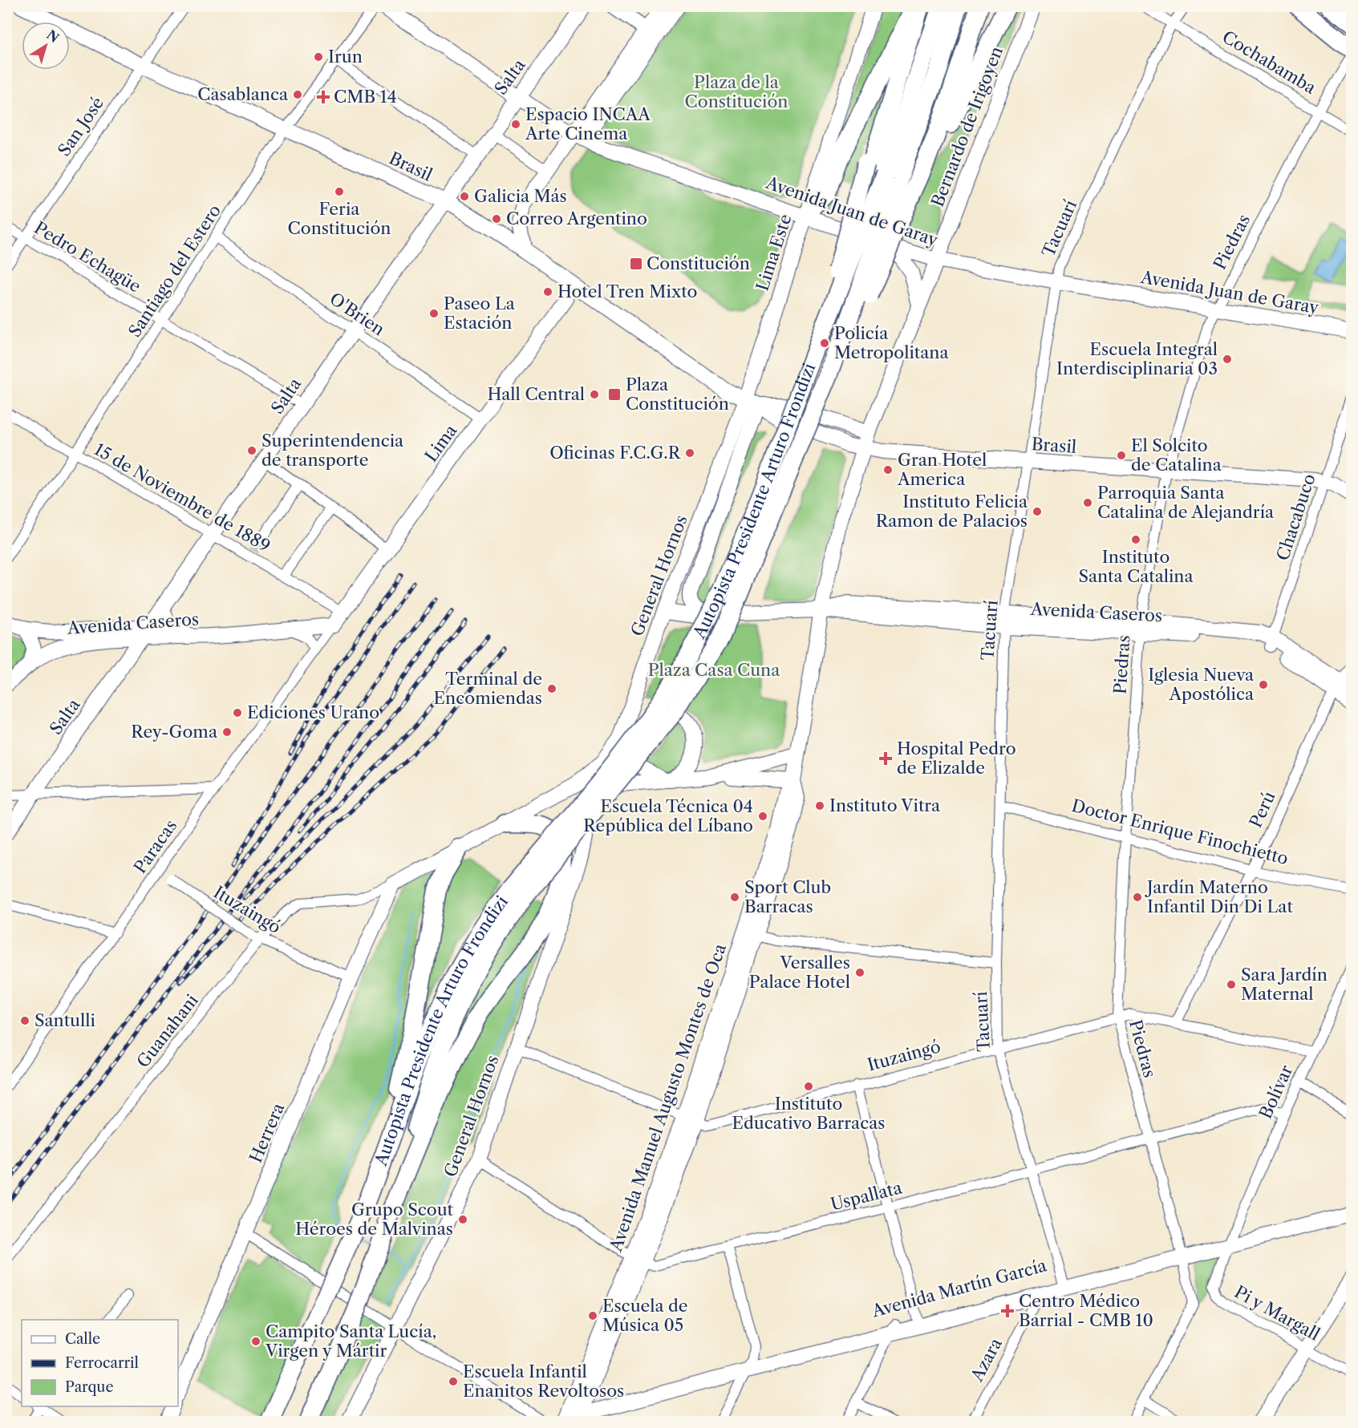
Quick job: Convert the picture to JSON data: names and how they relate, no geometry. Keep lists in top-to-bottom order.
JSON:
{
  "streets": {
    "highway": ["Autopista Presidente Arturo Frondizi"],
    "main road": [
      "Salta",
      "Bernardo de Irigoyen",
      "Brasil",
      "Avenida Juan de Garay",
      "Lima Este",
      "Lima",
      "General Hornos",
      "Avenida Caseros",
      "Avenida Manuel Augusto Montes de Oca",
      "Herrera",
      "Avenida Martín García"
    ],
    "street": [
      "Cochabamba",
      "San José",
      "Tacuarí",
      "Piedras",
      "Pedro Echagüe",
      "Santiago del Estero",
      "O'Brien",
      "15 de Noviembre de 1889",
      "Chacabuco",
      "Perú",
      "Doctor Enrique Finochietto",
      "Paracas",
      "Ituzaingó",
      "Guanahani",
      "Bolívar",
      "Uspallata",
      "Pi y Margall",
      "Azara"
    ]
  },
  "crossings": [
    ["Cochabamba", "Tacuarí"],
    ["Cochabamba", "Piedras"],
    ["Salta", "Brasil"],
    ["Salta", "Avenida Juan de Garay"],
    ["Salta", "Pedro Echagüe"],
    ["Salta", "O'Brien"],
    ["Salta", "15 de Noviembre de 1889"],
    ["Salta", "Avenida Caseros"],
    ["San José", "Brasil"],
    ["San José", "Pedro Echagüe"],
    ["Bernardo de Irigoyen", "Brasil"],
    ["Bernardo de Irigoyen", "Avenida Juan de Garay"],
    ["Bernardo de Irigoyen", "Avenida Manuel Augusto Montes de Oca"],
    ["Brasil", "Tacuarí"],
    ["Brasil", "Piedras"],
    ["Brasil", "Lima Este"],
    ["Brasil", "Santiago del Estero"],
    ["Brasil", "Lima"],
    ["Brasil", "Chacabuco"],
    ["Brasil", "General Hornos"],
    ["Brasil", "Avenida Manuel Augusto Montes de Oca"],
    ["Avenida Juan de Garay", "Tacuarí"],
    ["Avenida Juan de Garay", "Piedras"],
    ["Avenida Juan de Garay", "Lima Este"],
    ["Tacuarí", "Avenida Caseros"],
    ["Tacuarí", "Doctor Enrique Finochietto"],
    ["Tacuarí", "Ituzaingó"],
    ["Tacuarí", "Uspallata"],
    ["Tacuarí", "Avenida Martín García"],
    ["Piedras", "Avenida Caseros"],
    ["Piedras", "Doctor Enrique Finochietto"],
    ["Piedras", "Ituzaingó"],
    ["Piedras", "Uspallata"],
    ["Piedras", "Avenida Martín García"],
    ["Lima Este", "General Hornos"],
    ["Pedro Echagüe", "Santiago del Estero"],
    ["Santiago del Estero", "O'Brien"],
    ["Santiago del Estero", "15 de Noviembre de 1889"],
    ["O'Brien", "Lima"],
    ["Lima", "15 de Noviembre de 1889"],
    ["Lima", "Avenida Caseros"],
    ["Lima", "Paracas"],
    ["Chacabuco", "Avenida Caseros"],
    ["General Hornos", "Avenida Caseros"],
    ["General Hornos", "Ituzaingó"],
    ["Avenida Caseros", "Perú"],
    ["Avenida Caseros", "Paracas"],
    ["Avenida Caseros", "Avenida Manuel Augusto Montes de Oca"],
    ["Perú", "Doctor Enrique Finochietto"],
    ["Perú", "Ituzaingó"],
    ["Paracas", "Ituzaingó"],
    ["Ituzaingó", "Guanahani"],
    ["Ituzaingó", "Bolívar"],
    ["Ituzaingó", "Avenida Manuel Augusto Montes de Oca"],
    ["Ituzaingó", "Herrera"],
    ["Guanahani", "Herrera"],
    ["Bolívar", "Uspallata"],
    ["Bolívar", "Avenida Martín García"],
    ["Bolívar", "Pi y Margall"],
    ["Avenida Manuel Augusto Montes de Oca", "Uspallata"],
    ["Avenida Manuel Augusto Montes de Oca", "Avenida Martín García"],
    ["Avenida Martín García", "Azara"]
  ],
  "parks": ["Plaza de la Constitución", "Plaza Casa Cuna"],
  "places": {
    "other": [
      "Irun",
      "Casablanca",
      "Espacio INCAA Arte Cinema",
      "Feria Constitución",
      "Galicia Más",
      "Correo Argentino",
      "Hotel Tren Mixto",
      "Paseo La Estación",
      "Policía Metropolitana",
      "Escuela Integral Interdisciplinaria 03",
      "Hall Central",
      "Superintendencia de transporte",
      "Oficinas F.C.G.R",
      "El Solcito de Catalina",
      "Gran Hotel America",
      "Parroquia Santa Catalina de Alejandría",
      "Instituto Felicia Ramon de Palacios",
      "Instituto Santa Catalina",
      "Iglesia Nueva Apostólica",
      "Terminal de Encomiendas",
      "Ediciones Urano",
      "Rey-Goma",
      "Instituto Vitra",
      "Escuela Técnica 04 República del Líbano",
      "Sport Club Barracas",
      "Jardín Materno Infantil Din Di Lat",
      "Versalles Palace Hotel",
      "Sara Jardín Maternal",
      "Santulli",
      "Instituto Educativo Barracas",
      "Grupo Scout Héroes de Malvinas",
      "Escuela de Música 05",
      "Campito Santa Lucía, Virgen y Mártir",
      "Escuela Infantil Enanitos Revoltosos"
    ],
    "health": ["CMB 14", "Hospital Pedro de Elizalde", "Centro Médico Barrial - CMB 10"],
    "transit": ["Constitución", "Plaza Constitución"]
  },
  "legend": ["Calle", "Ferrocarril", "Parque"],
  "north": "top right"
}
